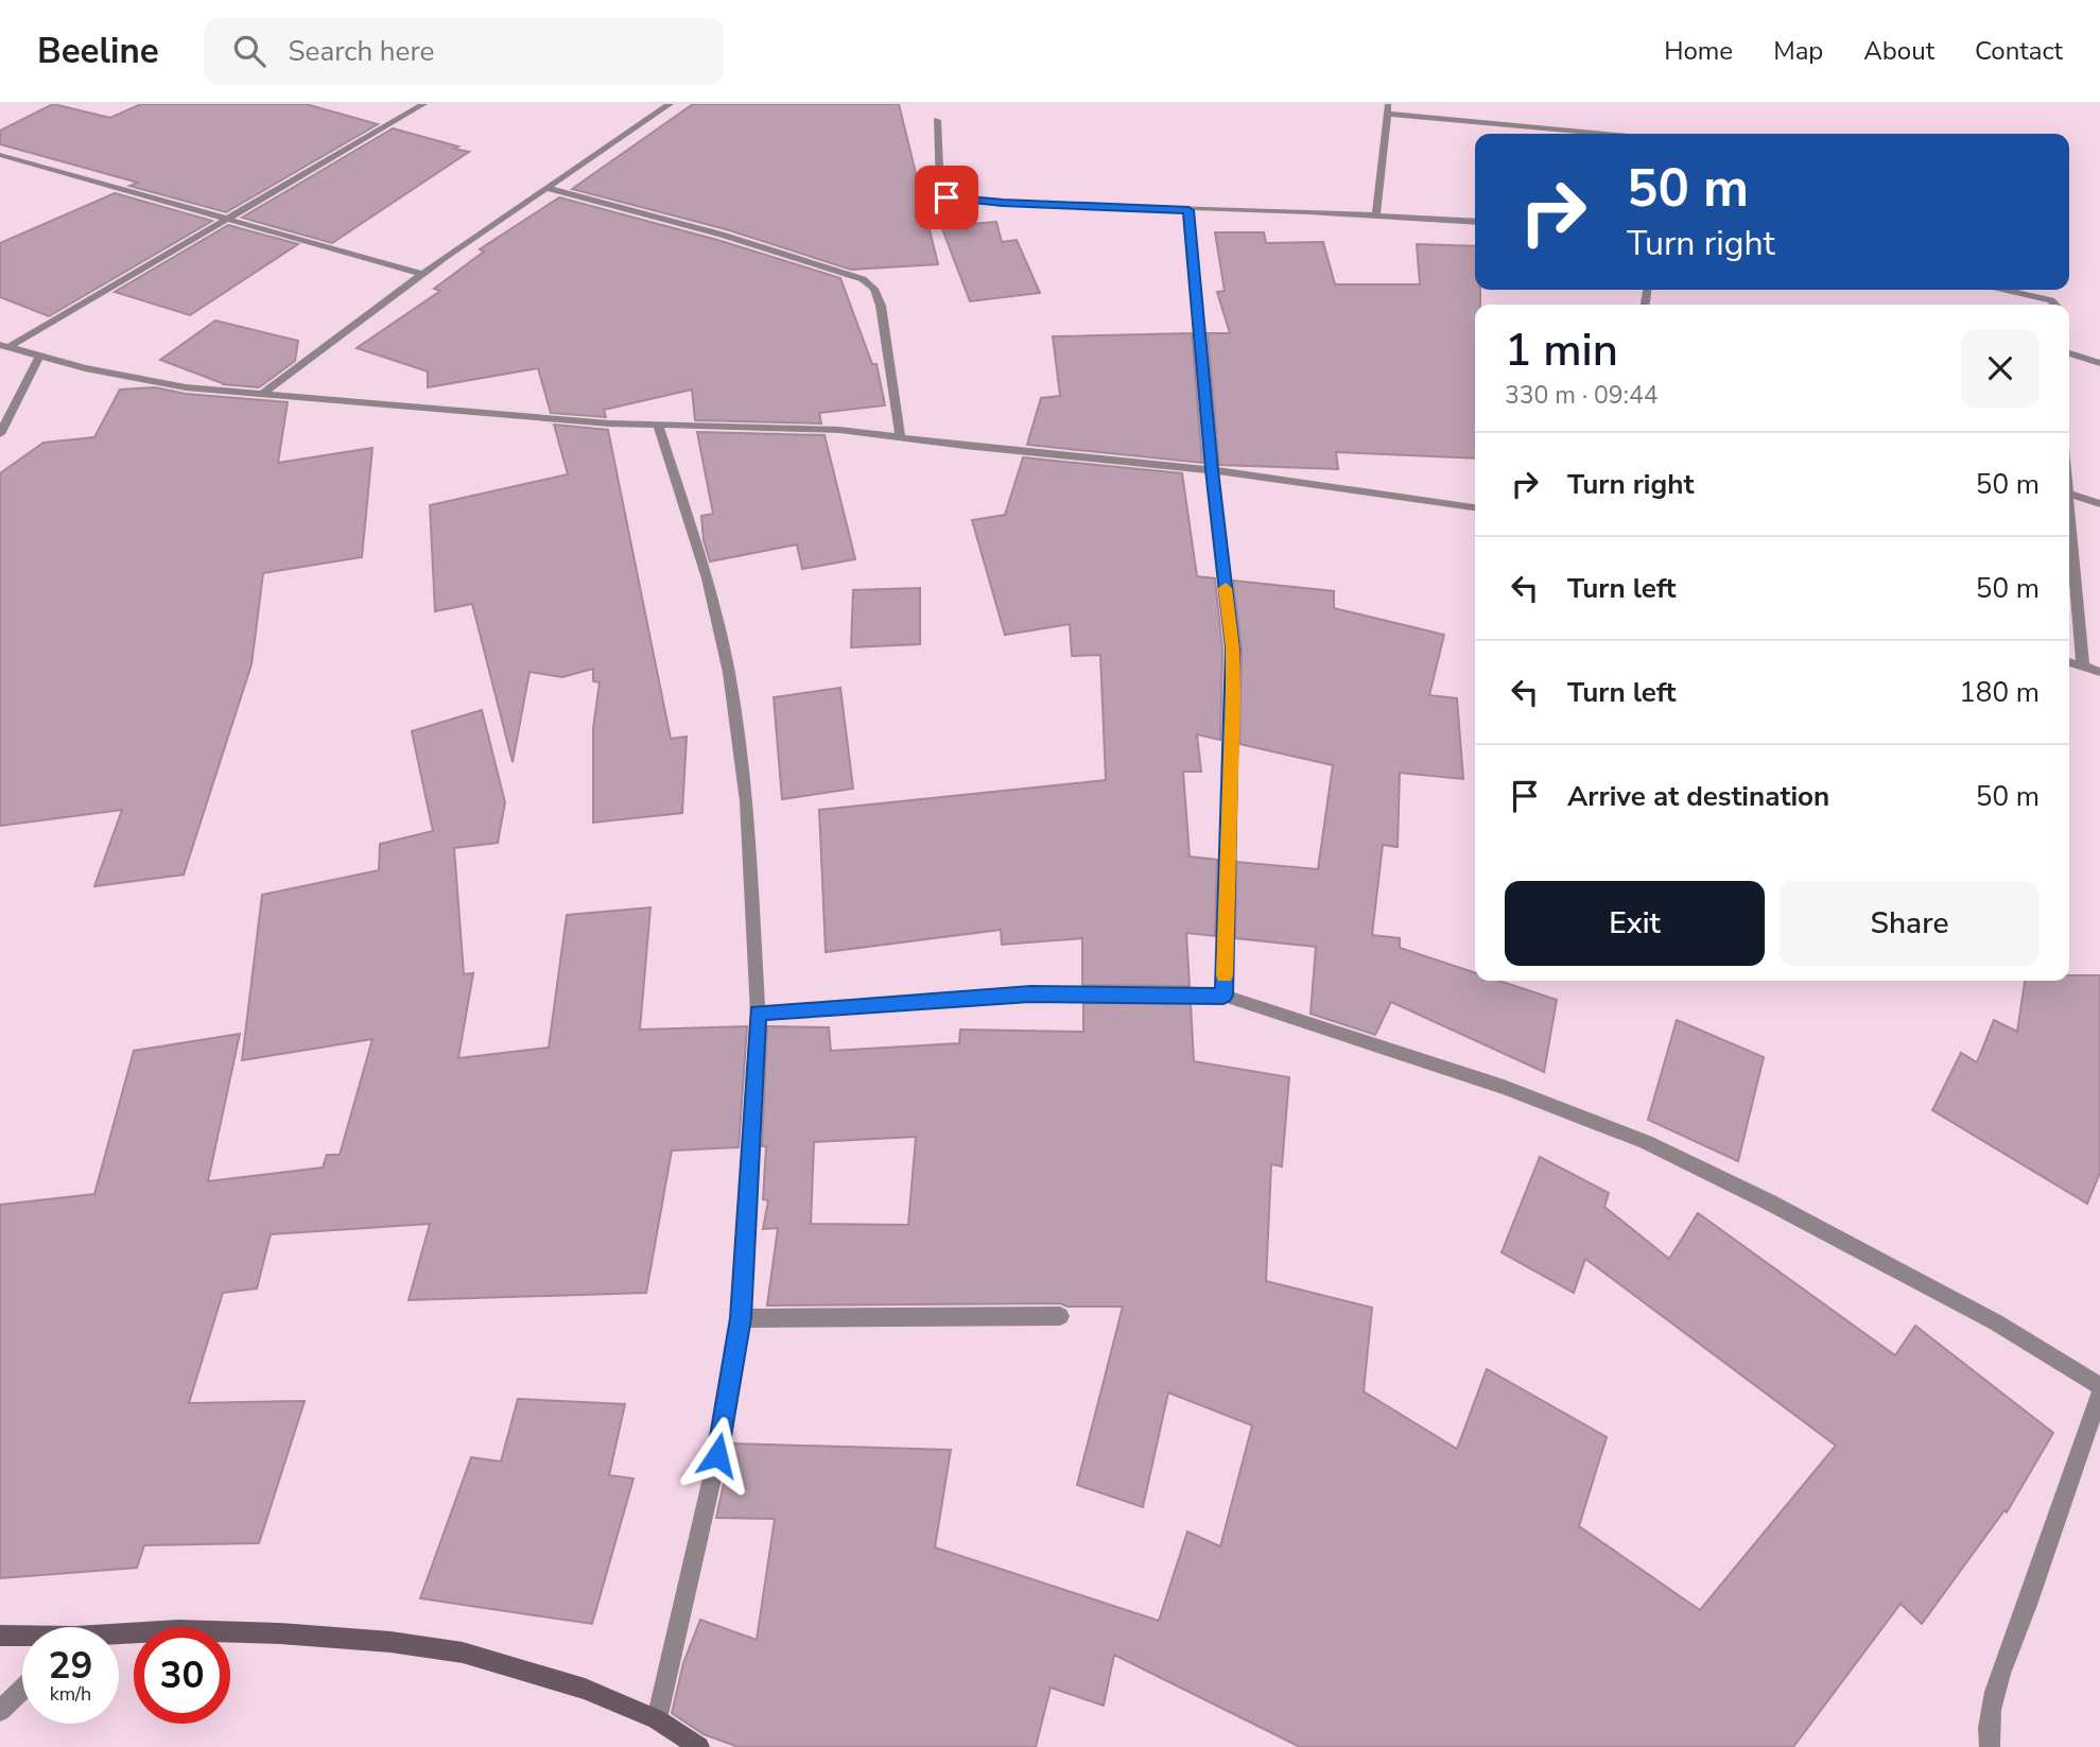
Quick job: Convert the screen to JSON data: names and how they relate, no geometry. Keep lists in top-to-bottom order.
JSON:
{
  "page": {
    "header": "Beeline",
    "search": "Search here",
    "nav": [
      "Home",
      "Map",
      "About",
      "Contact"
    ],
    "turn": ["50 m", "Turn right"],
    "heading": ["1 min", "330 m · 09:44"],
    "list": [
      {
        "name": "Turn right",
        "value": "50 m"
      },
      {
        "name": "Turn left",
        "value": "50 m"
      },
      {
        "name": "Turn left",
        "value": "180 m"
      },
      {
        "name": "Arrive at destination",
        "value": "50 m"
      }
    ],
    "buttons": ["Exit", "Share"],
    "speed": "29 km/h",
    "limit": "30"
  }
}
